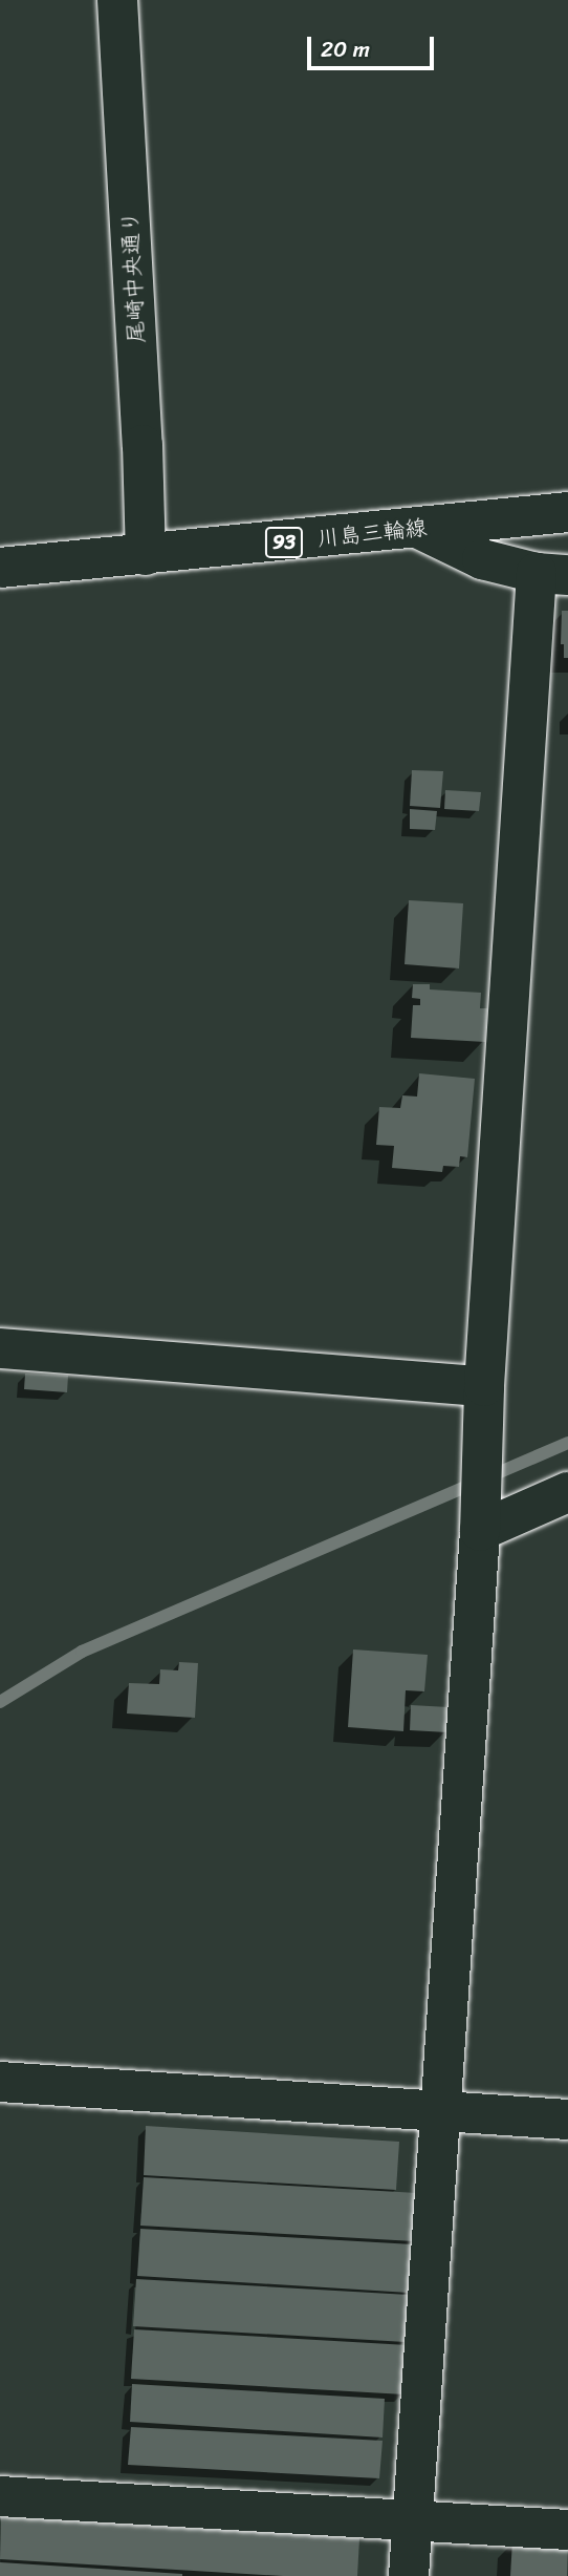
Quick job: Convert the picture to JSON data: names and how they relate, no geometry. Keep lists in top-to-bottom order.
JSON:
{
  "streets": {
    "street": ["尾崎中央通り", "川島三輪線", "93"]
  },
  "crossings": [
    ["尾崎中央通り", "川島三輪線"]
  ],
  "scale_bar": "20 m"
}
